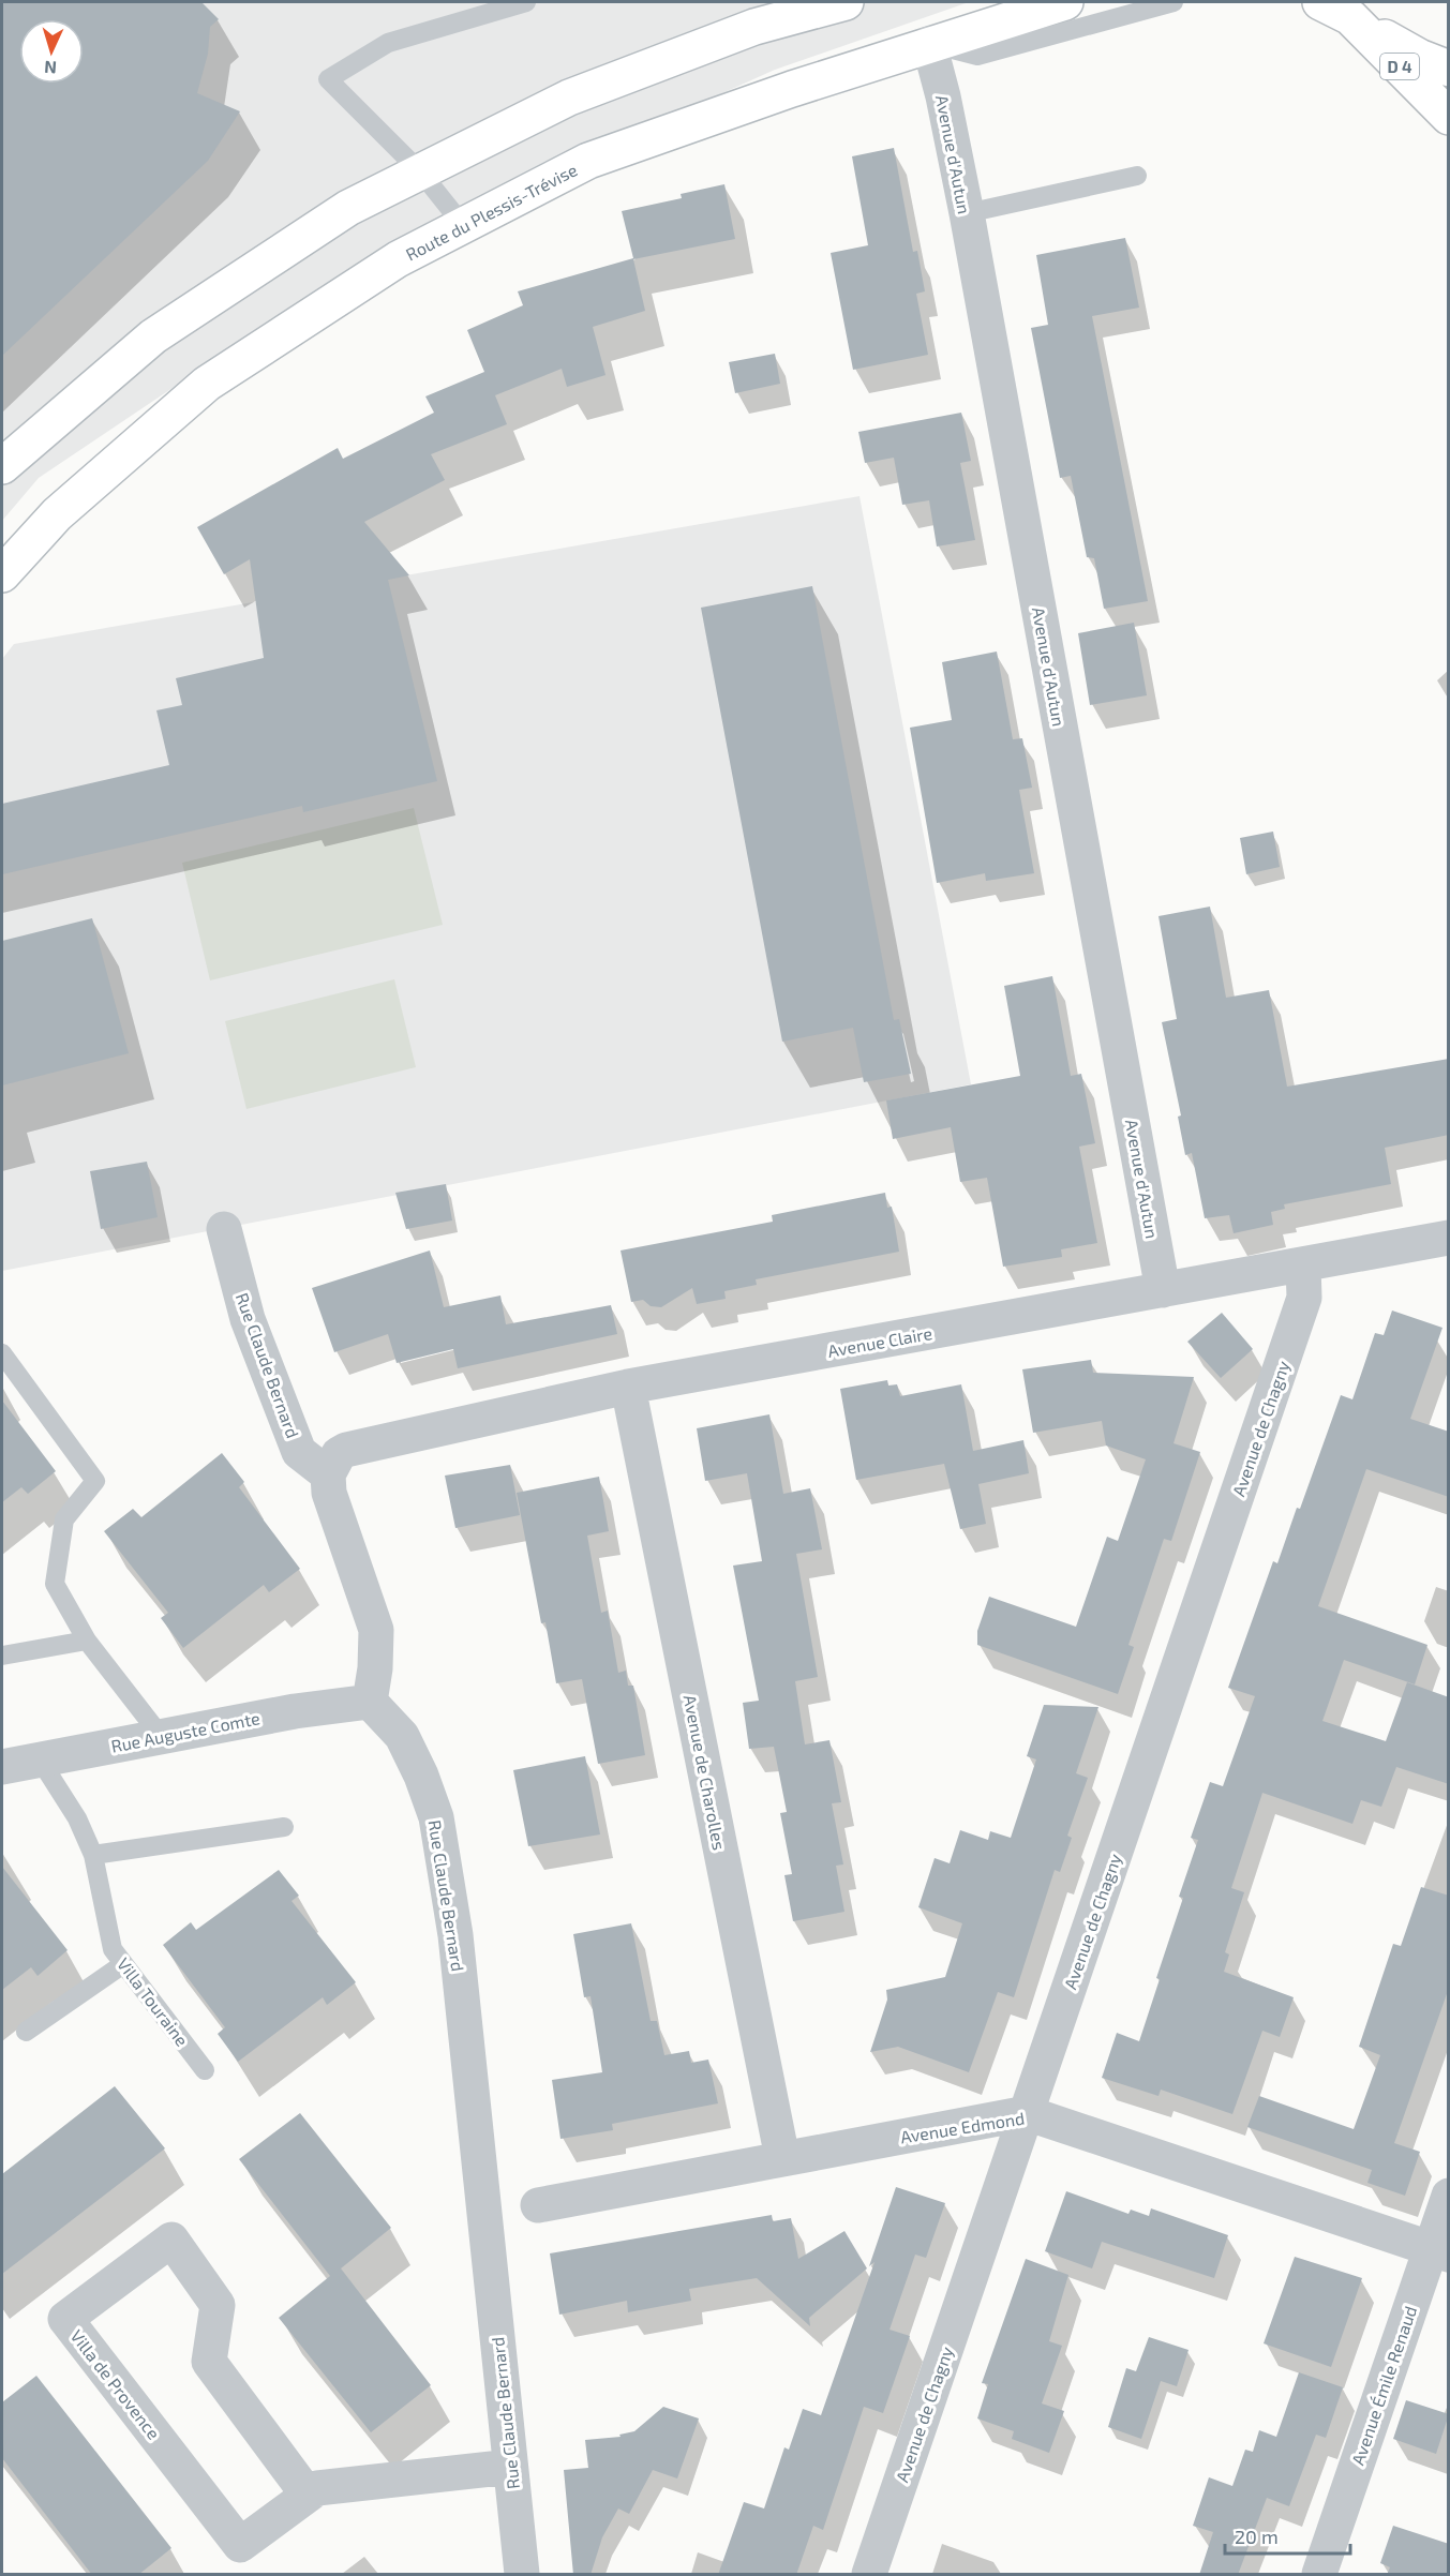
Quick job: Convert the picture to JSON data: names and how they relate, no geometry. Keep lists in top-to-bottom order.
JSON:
{
  "streets": {
    "main road": ["D 4", "Route du Plessis-Trévise"],
    "street": [
      "Avenue d'Autun",
      "Avenue Claire",
      "Rue Claude Bernard",
      "Avenue de Chagny",
      "Rue Auguste Comte",
      "Avenue de Charolles",
      "Avenue Edmond",
      "Villa de Provence",
      "Avenue Émile Renaud"
    ],
    "lane": ["Villa Touraine"]
  },
  "crossings": [
    ["Avenue d'Autun", "Route du Plessis-Trévise"],
    ["Avenue d'Autun", "Avenue Claire"],
    ["Avenue Claire", "Rue Claude Bernard"],
    ["Avenue Claire", "Avenue de Chagny"],
    ["Avenue Claire", "Avenue de Charolles"],
    ["Rue Claude Bernard", "Rue Auguste Comte"],
    ["Rue Claude Bernard", "Villa de Provence"],
    ["Avenue de Chagny", "Avenue Edmond"],
    ["Rue Auguste Comte", "Villa Touraine"],
    ["Avenue de Charolles", "Avenue Edmond"],
    ["Avenue Edmond", "Avenue Émile Renaud"]
  ],
  "scale_bar": "20 m",
  "north": "bottom"
}
